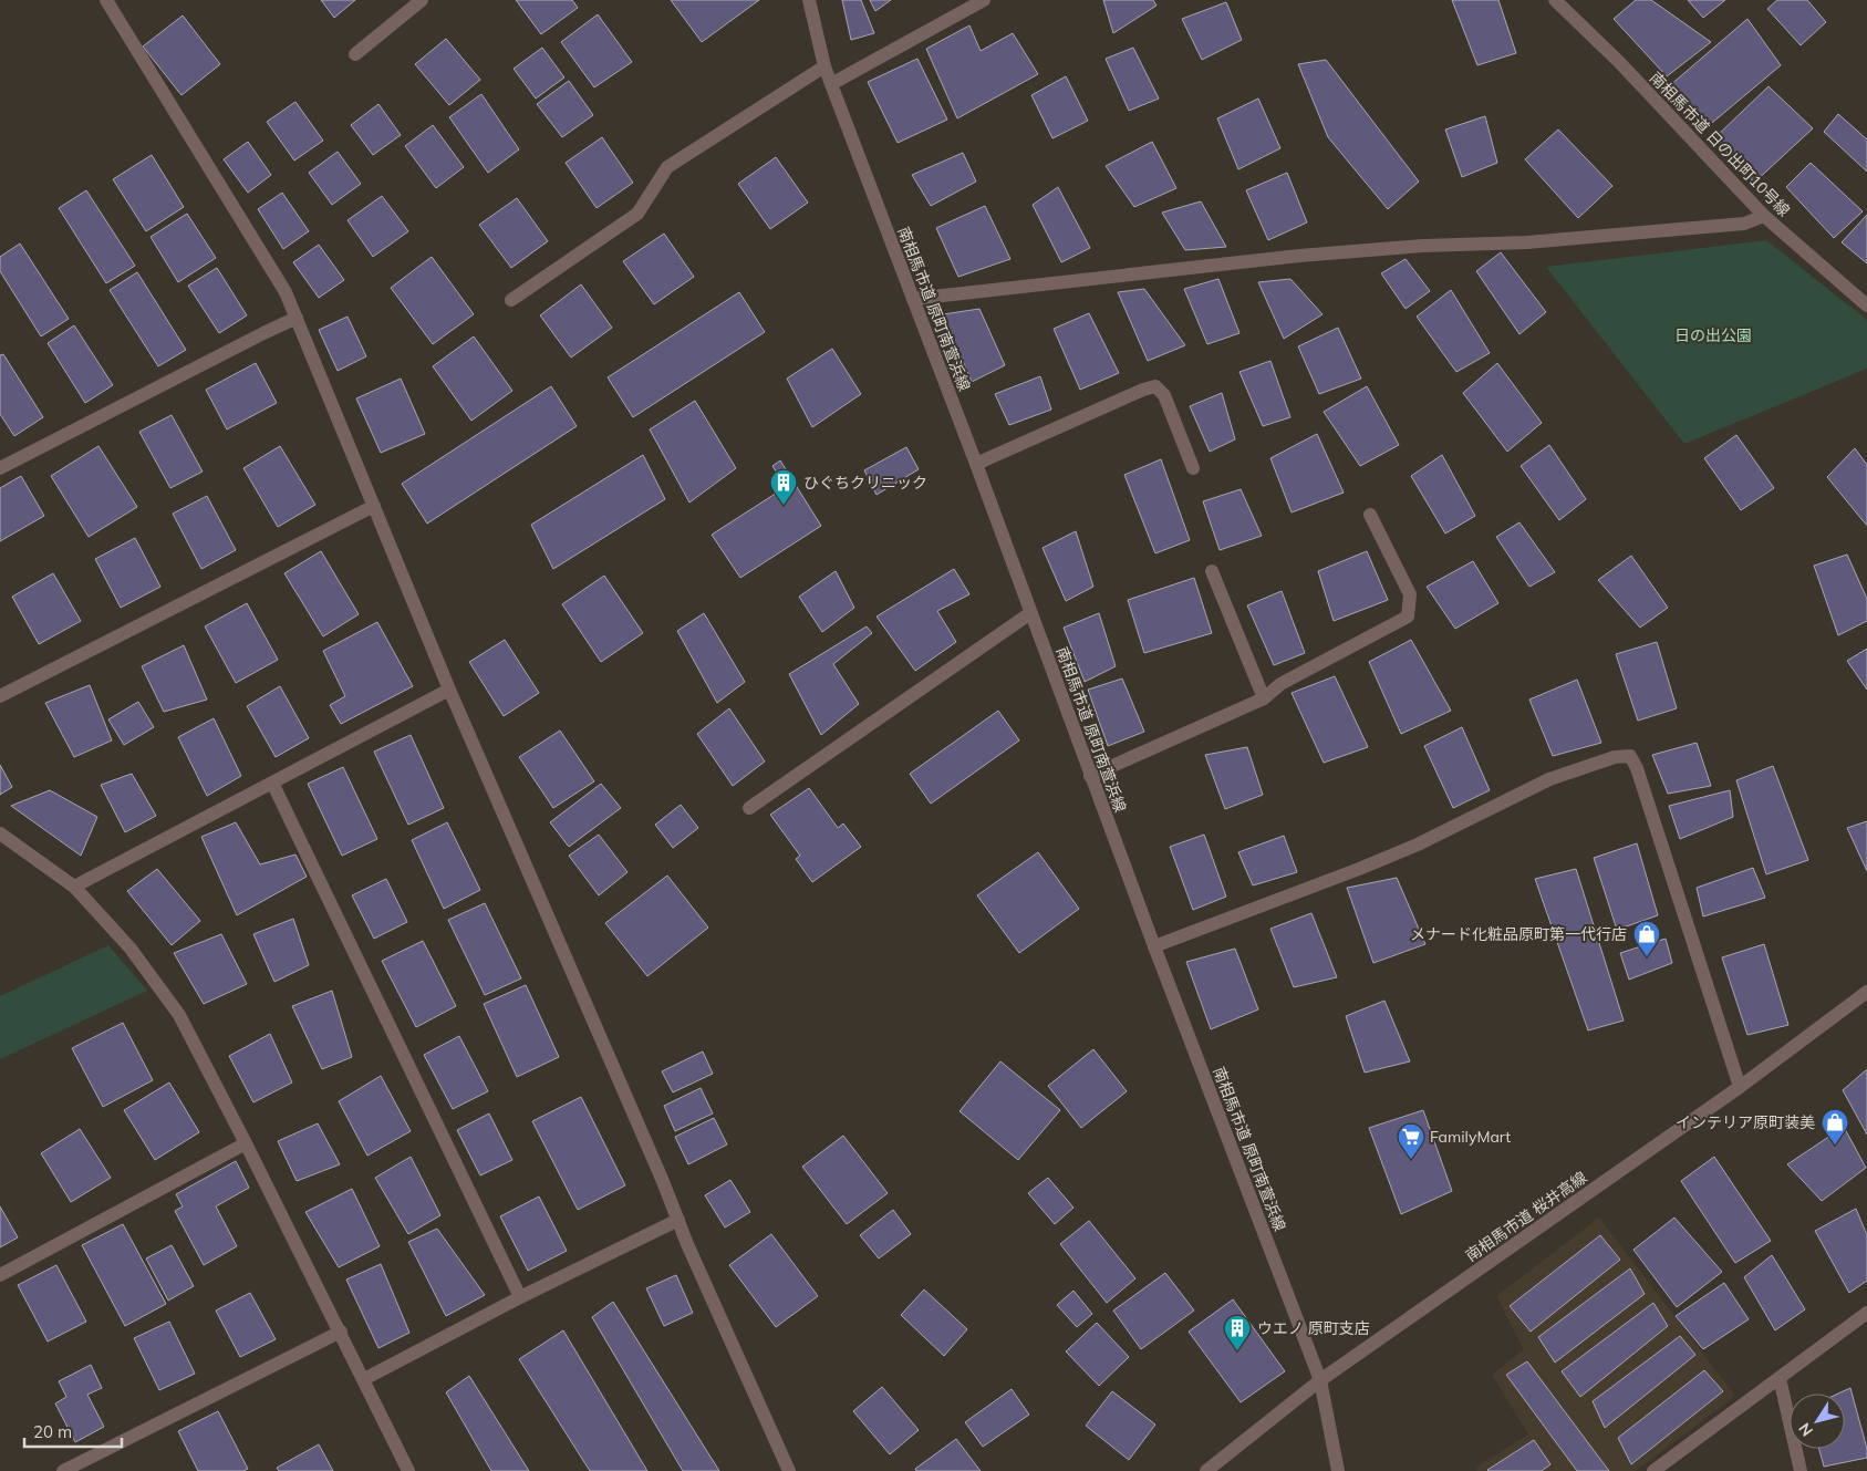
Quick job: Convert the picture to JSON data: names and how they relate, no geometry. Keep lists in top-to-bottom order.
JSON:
{
  "streets": {
    "street": ["南相馬市道 日の出町10号線", "南相馬市道 原町南萱浜線", "南相馬市道 桜井高線"]
  },
  "crossings": [
    ["南相馬市道 原町南萱浜線", "南相馬市道 桜井高線"]
  ],
  "parks": ["日の出公園"],
  "places": {
    "building": ["ひぐちクリニック", "ウエノ 原町支店"],
    "shop": ["メナード化粧品原町第一代行店", "インテリア原町装美"],
    "supermarket": ["FamilyMart"]
  },
  "scale_bar": "20 m",
  "north": "bottom left"
}
